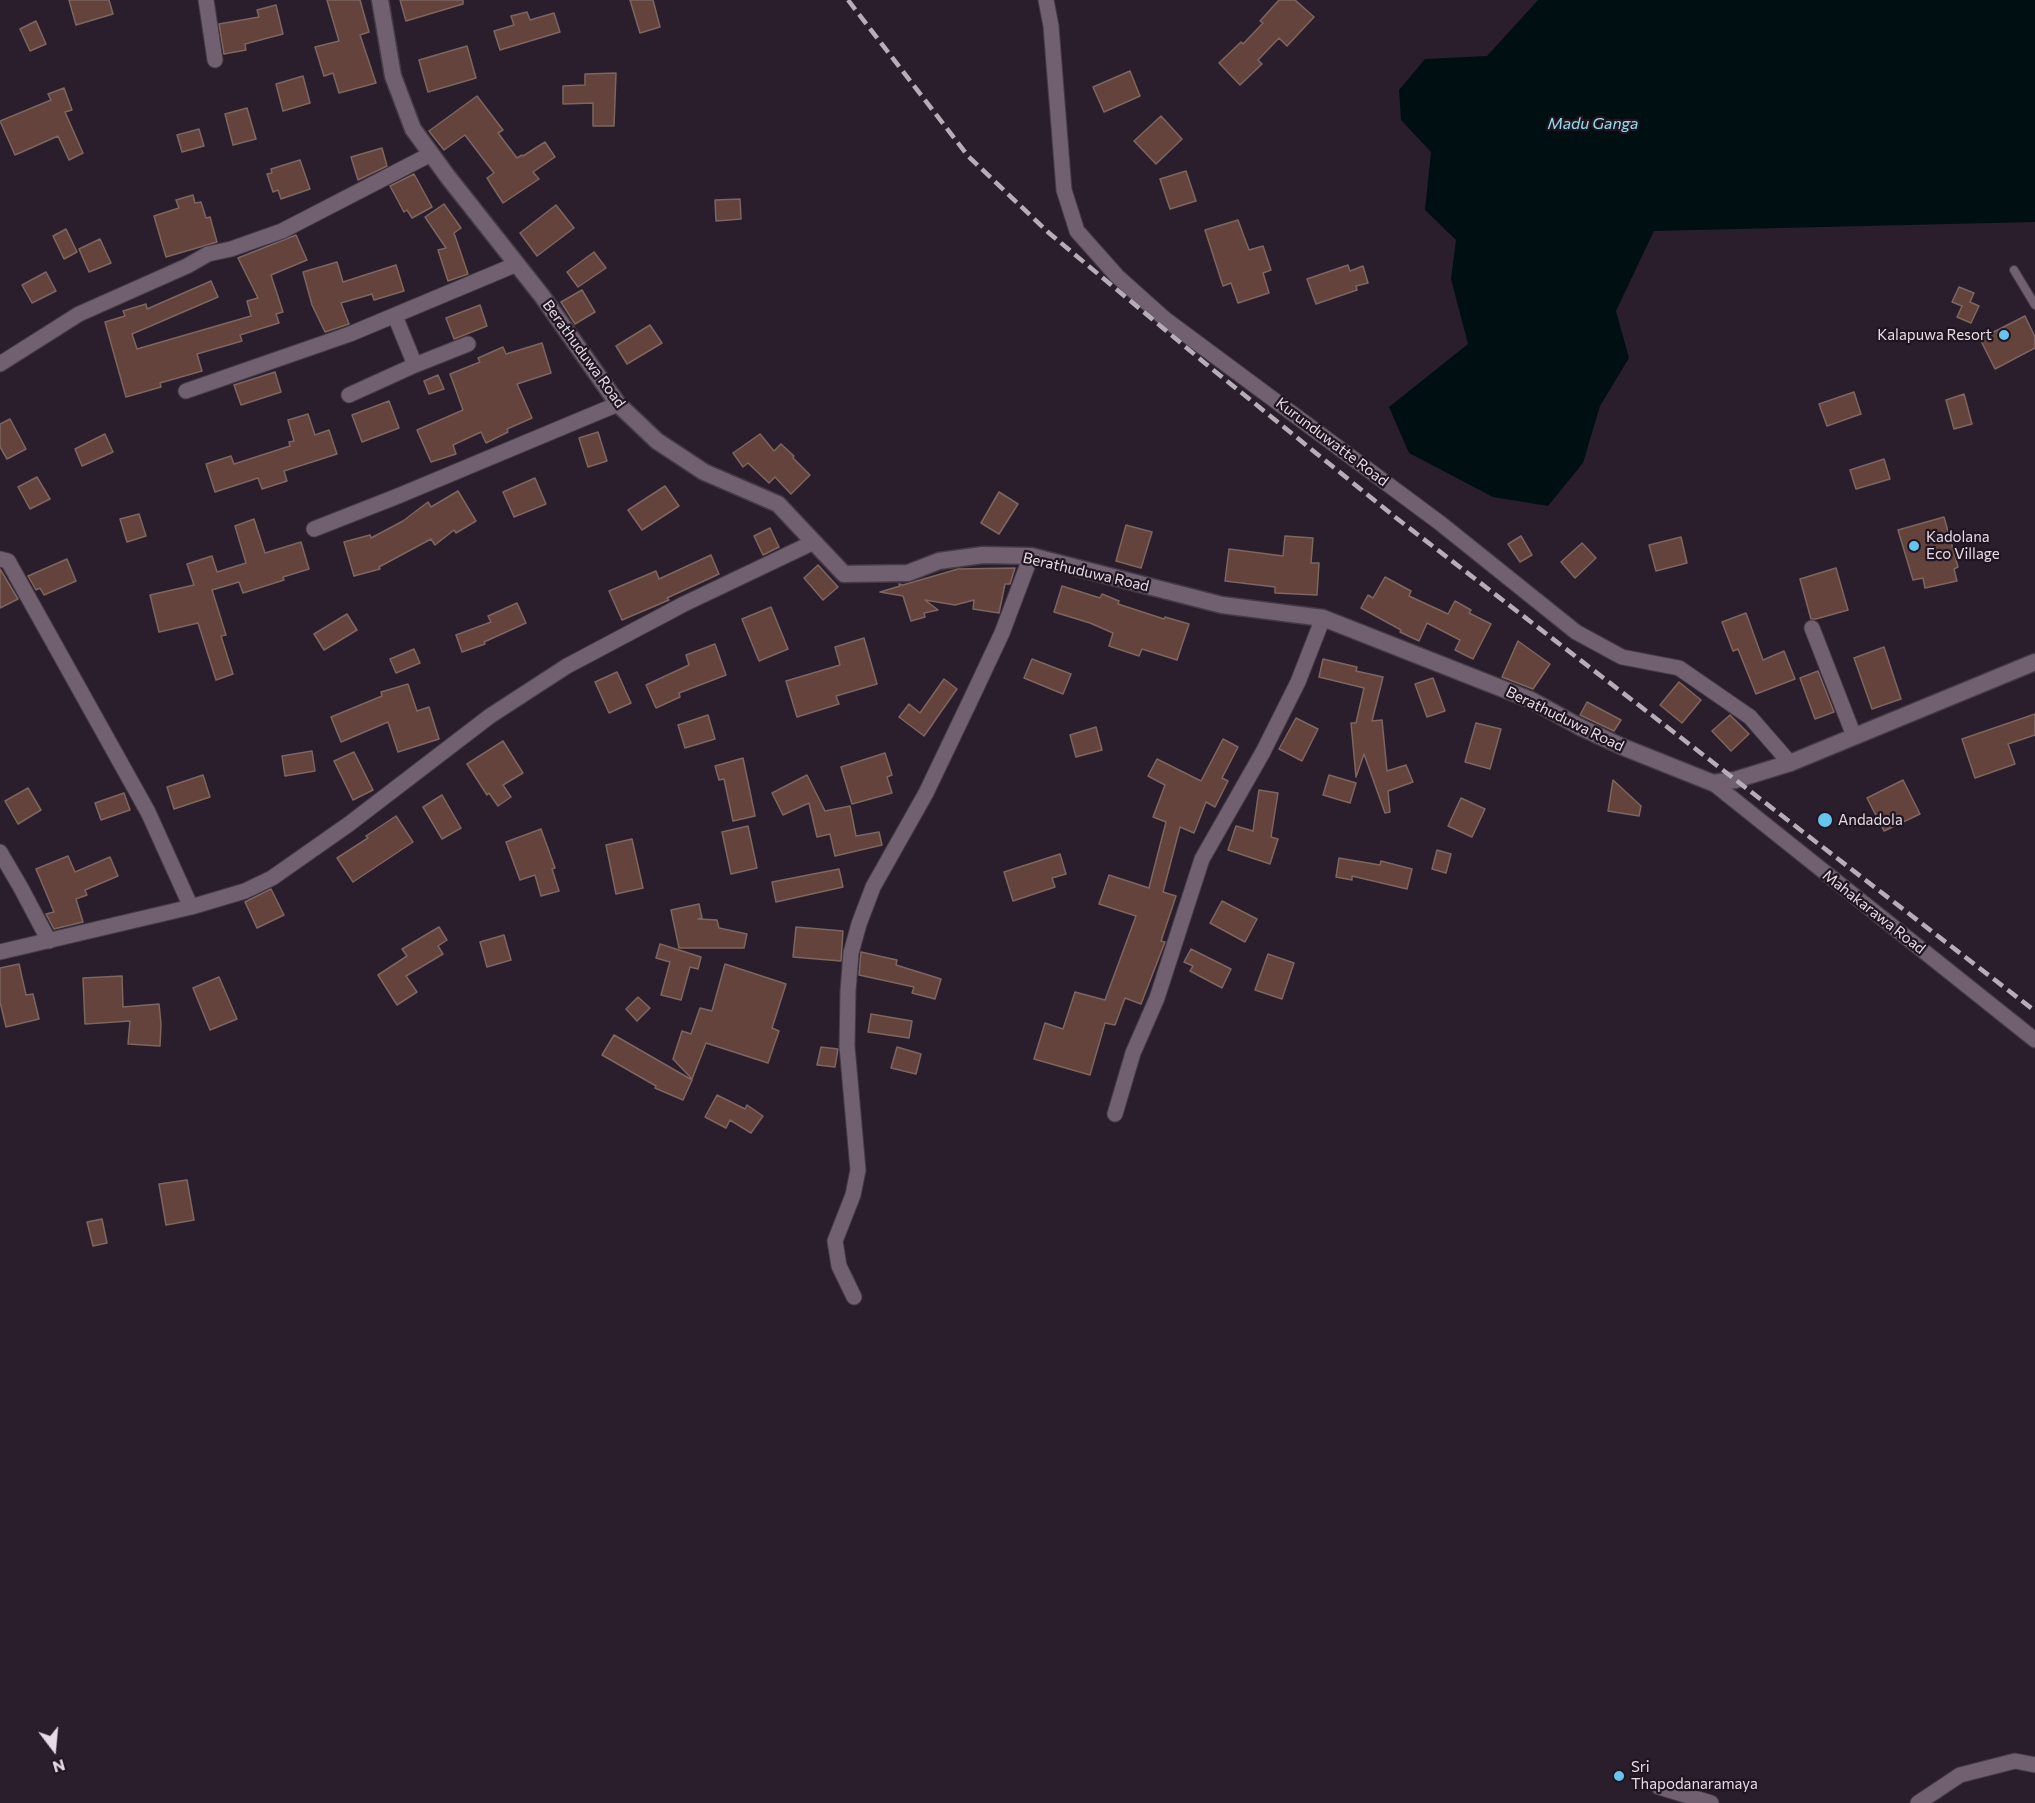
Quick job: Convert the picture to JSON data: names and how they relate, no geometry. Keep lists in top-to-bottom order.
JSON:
{
  "streets": {
    "street": ["Berathuduwa Road", "Kurunduwatte Road", "Mahakarawa Road"]
  },
  "crossings": [
    ["Berathuduwa Road", "Mahakarawa Road"]
  ],
  "water": ["Madu Ganga"],
  "places": [
    "Kalapuwa Resort",
    "Kadolana Eco Village",
    "Andadola",
    "Sri Thapodanaramaya"
  ],
  "north": "bottom"
}
